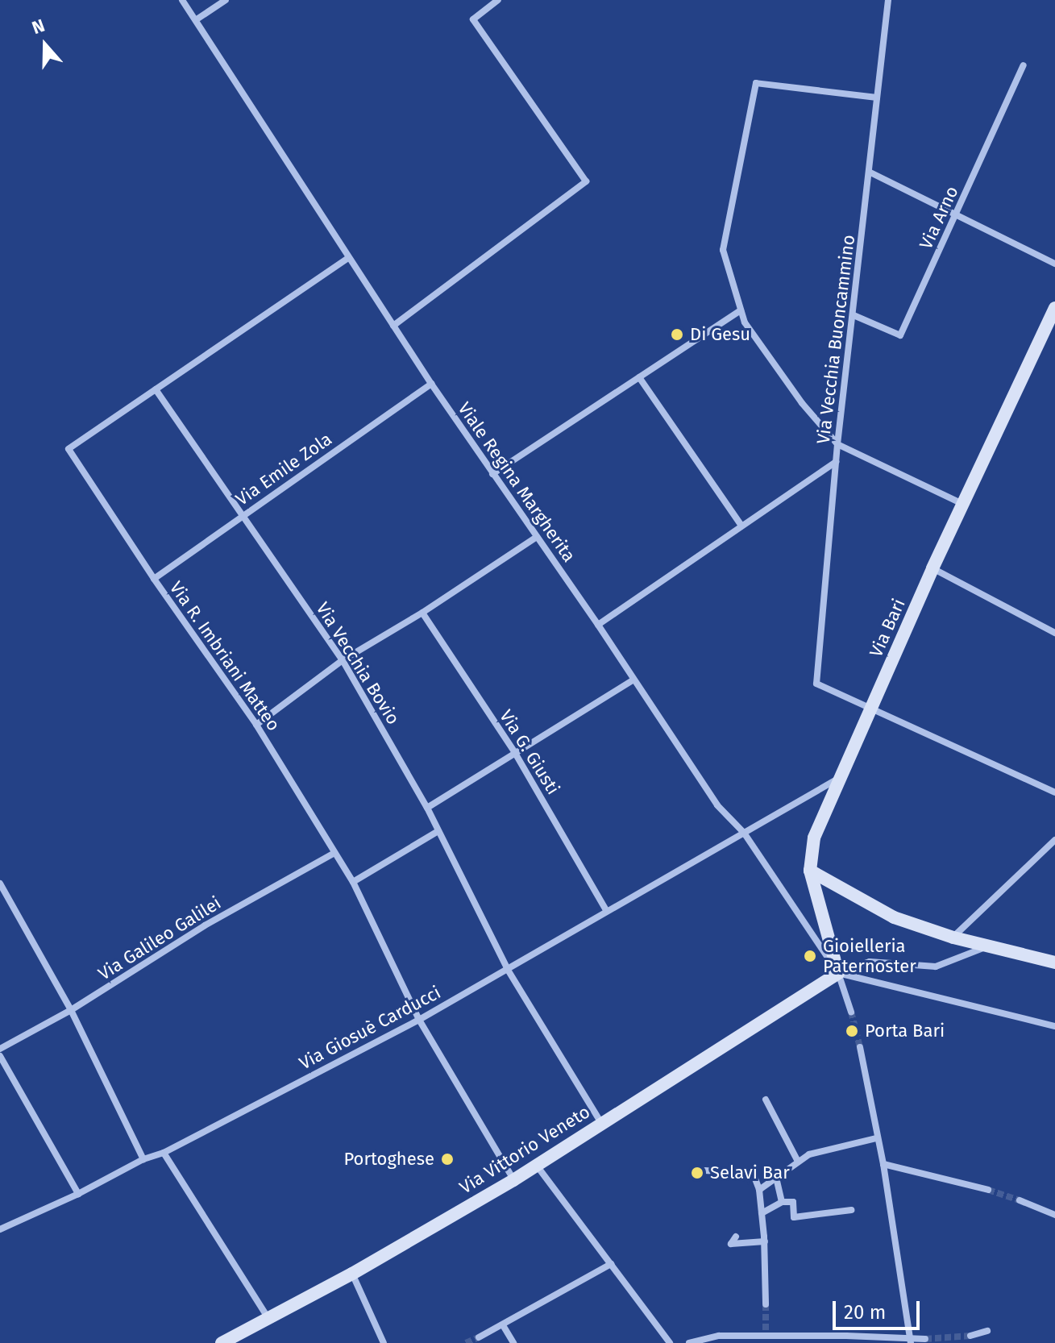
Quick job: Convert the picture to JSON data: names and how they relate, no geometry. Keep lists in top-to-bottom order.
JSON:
{
  "streets": {
    "main road": ["Via Bari", "Via Vittorio Veneto"],
    "street": [
      "Via Arno",
      "Via Vecchia Buoncammino",
      "Via Emile Zola",
      "Viale Regina Margherita",
      "Via R. Imbriani Matteo",
      "Via Vecchia Bovio",
      "Via G. Giusti",
      "Via Galileo Galilei",
      "Via Giosuè Carducci"
    ]
  },
  "crossings": [
    ["Via Arno", "Via Vecchia Buoncammino"],
    ["Via Vecchia Buoncammino", "Via Bari"],
    ["Via Emile Zola", "Viale Regina Margherita"],
    ["Via Emile Zola", "Via R. Imbriani Matteo"],
    ["Via Emile Zola", "Via Vecchia Bovio"],
    ["Viale Regina Margherita", "Via Bari"],
    ["Viale Regina Margherita", "Via R. Imbriani Matteo"],
    ["Viale Regina Margherita", "Via Giosuè Carducci"],
    ["Viale Regina Margherita", "Via Vittorio Veneto"],
    ["Via Bari", "Via Giosuè Carducci"],
    ["Via Bari", "Via Vittorio Veneto"],
    ["Via R. Imbriani Matteo", "Via Vecchia Bovio"],
    ["Via R. Imbriani Matteo", "Via Galileo Galilei"],
    ["Via R. Imbriani Matteo", "Via Giosuè Carducci"],
    ["Via R. Imbriani Matteo", "Via Vittorio Veneto"],
    ["Via Vecchia Bovio", "Via Giosuè Carducci"],
    ["Via Vecchia Bovio", "Via Vittorio Veneto"],
    ["Via G. Giusti", "Via Giosuè Carducci"]
  ],
  "places": [
    "Di Gesu",
    "Gioielleria Paternoster",
    "Porta Bari",
    "Portoghese",
    "Selavi Bar"
  ],
  "scale_bar": "20 m",
  "north": "top"
}
